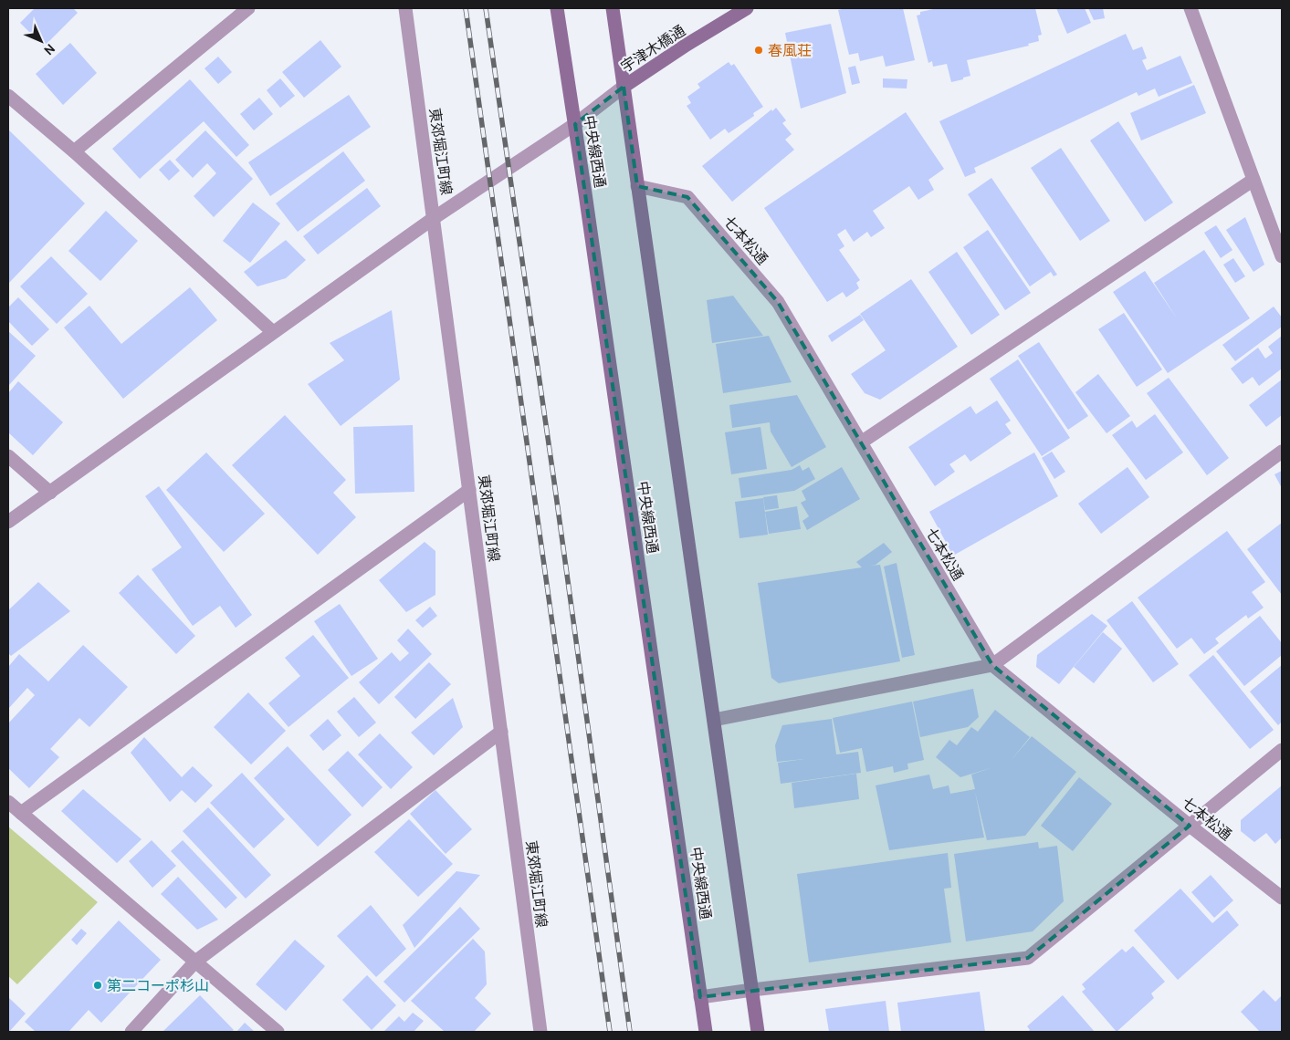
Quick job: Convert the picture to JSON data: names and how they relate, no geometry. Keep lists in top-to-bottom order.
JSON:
{
  "streets": {
    "street": [
      "宇津木橋通",
      "東郊堀江町線",
      "中央線西通",
      "七本松通"
    ]
  },
  "places": ["春風荘", "第二コーポ杉山"],
  "north": "bottom right"
}
